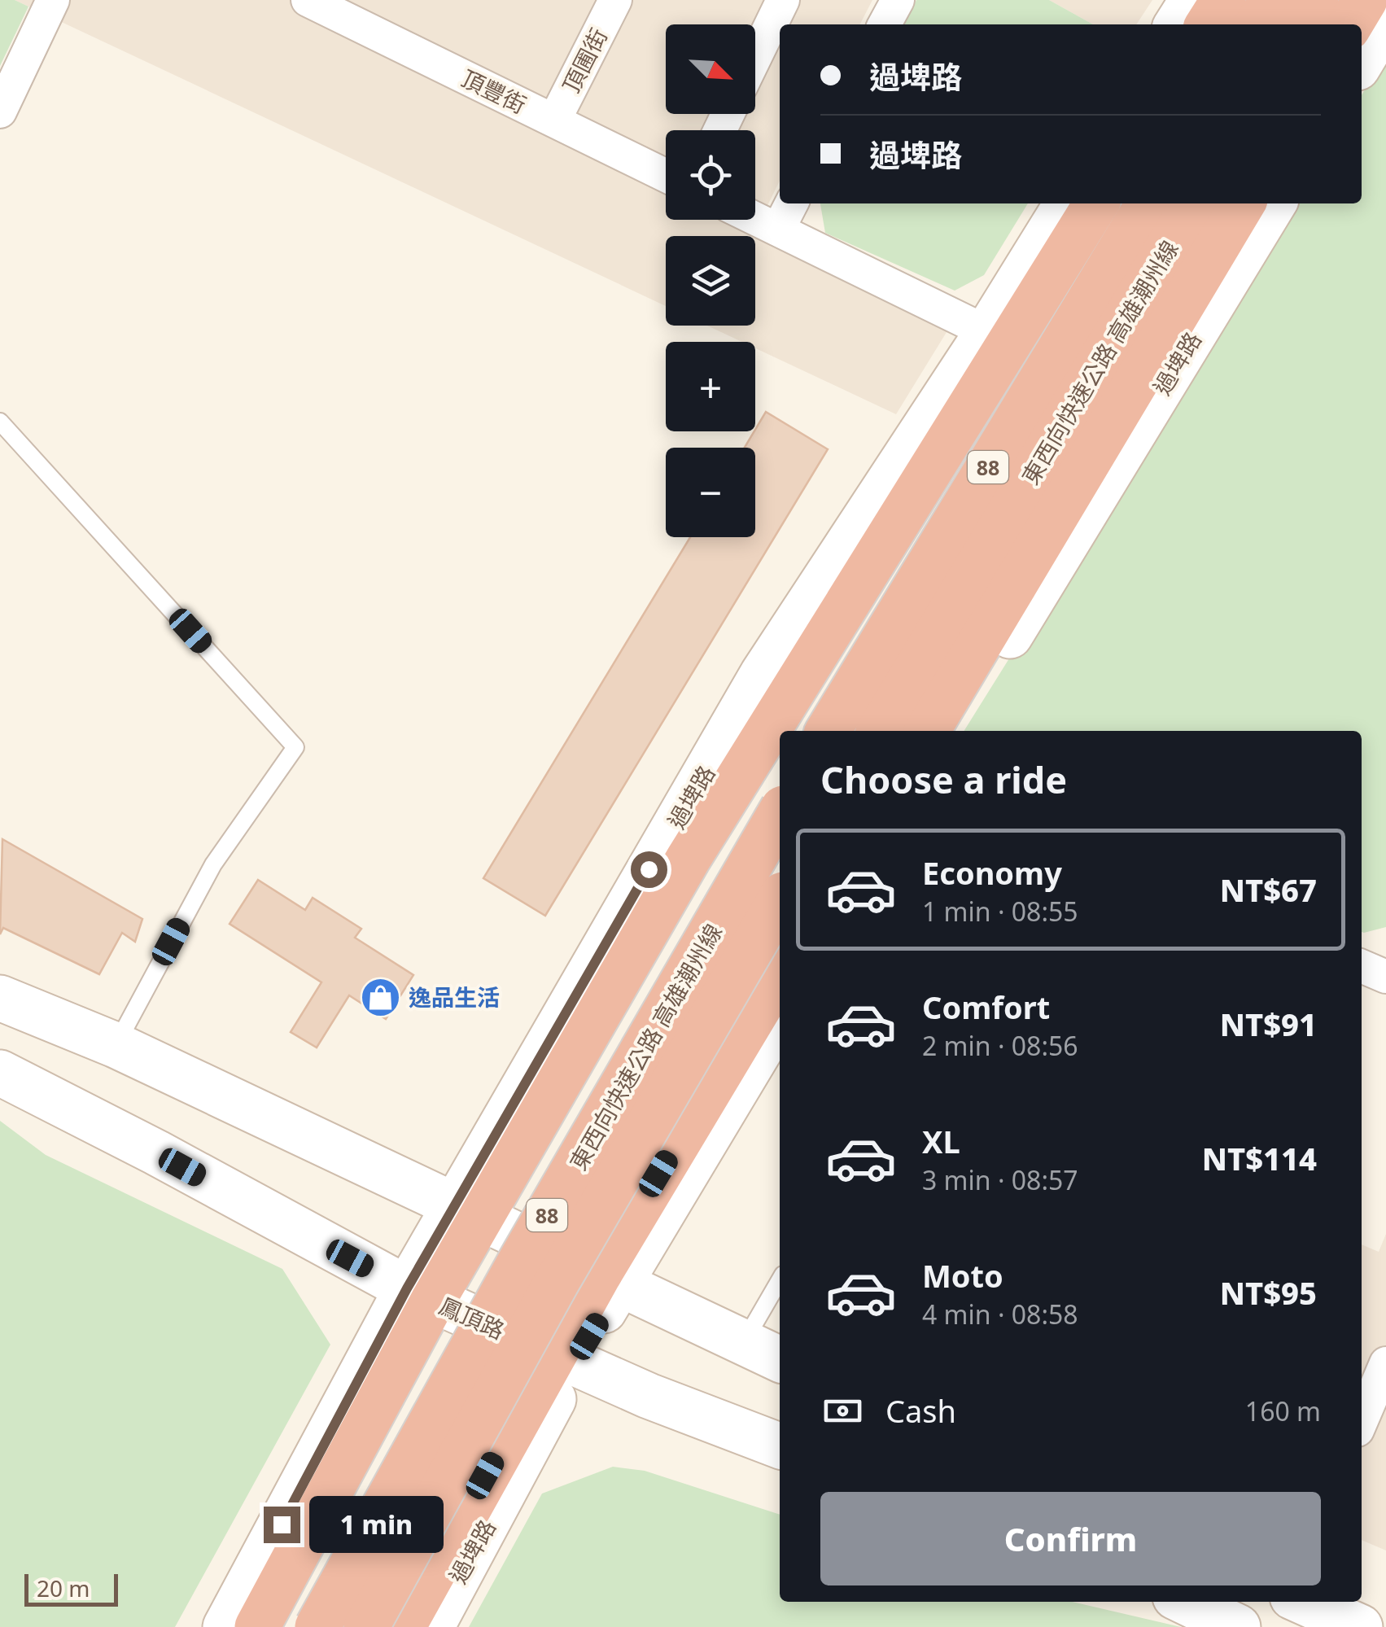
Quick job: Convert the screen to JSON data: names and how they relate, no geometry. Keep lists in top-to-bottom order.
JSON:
{
  "streets": {
    "highway": ["東西向快速公路 高雄潮州線", "88"],
    "main road": ["過埤路", "鳳頂路"],
    "street": ["頂圃街", "頂豐街"]
  },
  "crossings": [
    ["頂圃街", "頂豐街"],
    ["過埤路", "鳳頂路"]
  ],
  "places": {
    "shop": ["逸品生活"]
  },
  "scale_bar": "20 m",
  "north": "bottom right",
  "page": {
    "map_buttons": ["+", "−"],
    "banner": ["過埤路", "過埤路"],
    "heading": "Choose a ride",
    "list": [
      {
        "name": "Economy",
        "note": "1 min · 08:55",
        "value": "NT$67"
      },
      {
        "name": "Comfort",
        "note": "2 min · 08:56",
        "value": "NT$91"
      },
      {
        "name": "XL",
        "note": "3 min · 08:57",
        "value": "NT$114"
      },
      {
        "name": "Moto",
        "note": "4 min · 08:58",
        "value": "NT$95"
      }
    ],
    "pay": ["Cash", "160 m"],
    "buttons": "Confirm",
    "bubble": "1 min",
    "scale": "20 m"
  }
}
